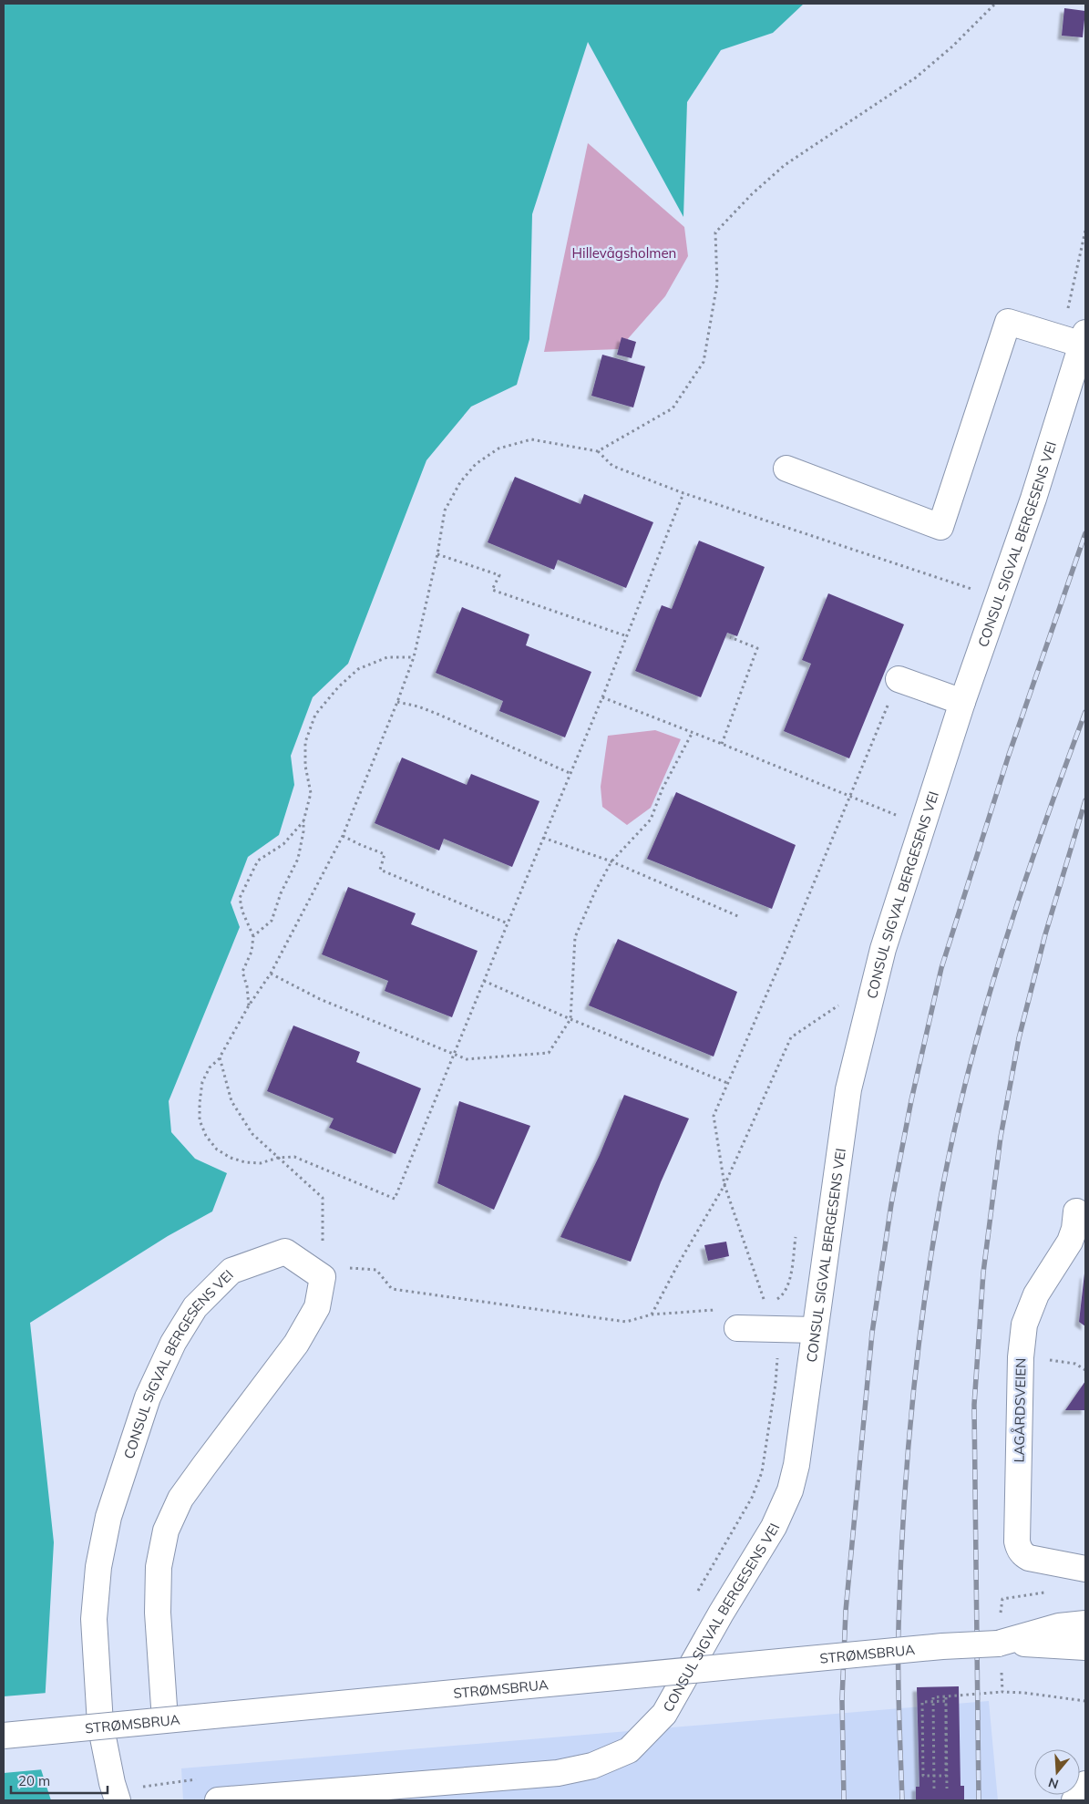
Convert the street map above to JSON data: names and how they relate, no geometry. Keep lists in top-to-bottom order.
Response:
{
  "streets": {
    "street": ["CONSUL SIGVAL BERGESENS VEI", "LAGÅRDSVEIEN", "STRØMSBRUA"]
  },
  "parks": ["Hillevågsholmen"],
  "scale_bar": "20 m",
  "north": "bottom"
}
